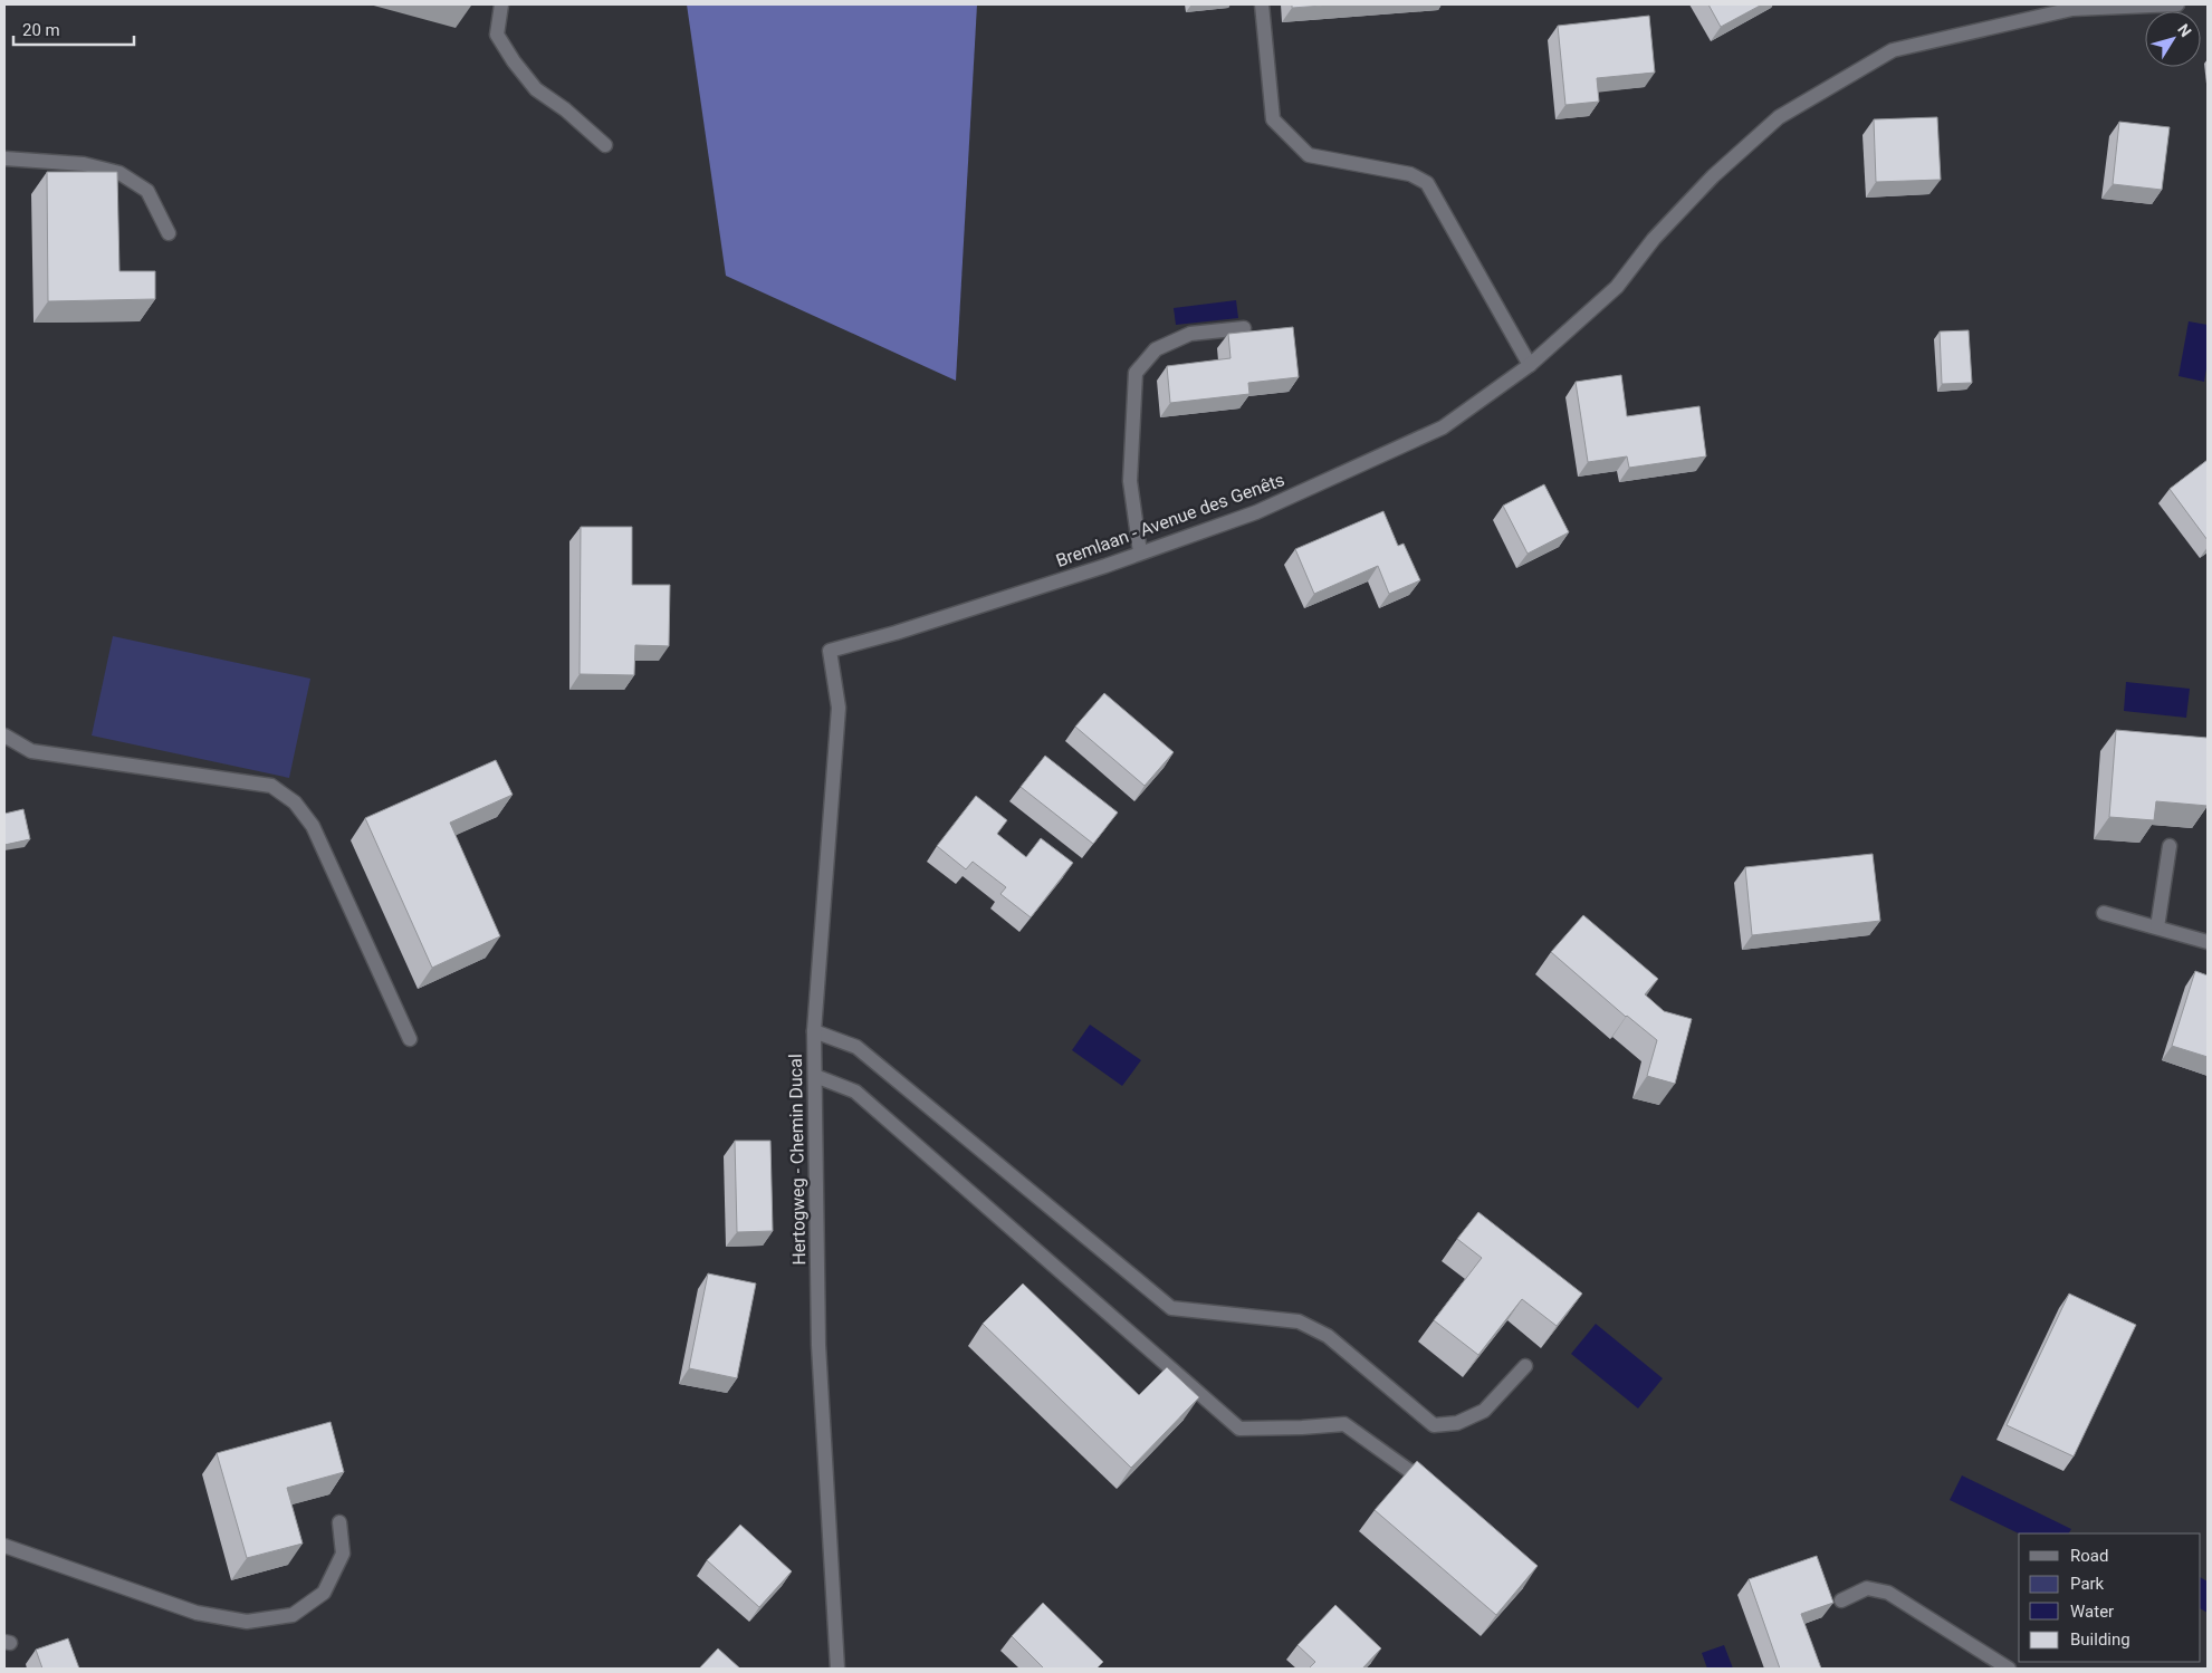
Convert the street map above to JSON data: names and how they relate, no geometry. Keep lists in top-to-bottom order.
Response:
{
  "streets": {
    "street": ["Bremlaan - Avenue des Genêts", "Hertogweg - Chemin Ducal"]
  },
  "crossings": [
    ["Bremlaan - Avenue des Genêts", "Hertogweg - Chemin Ducal"]
  ],
  "legend": [
    "Road",
    "Park",
    "Water",
    "Building"
  ],
  "scale_bar": "20 m",
  "north": "top right"
}
